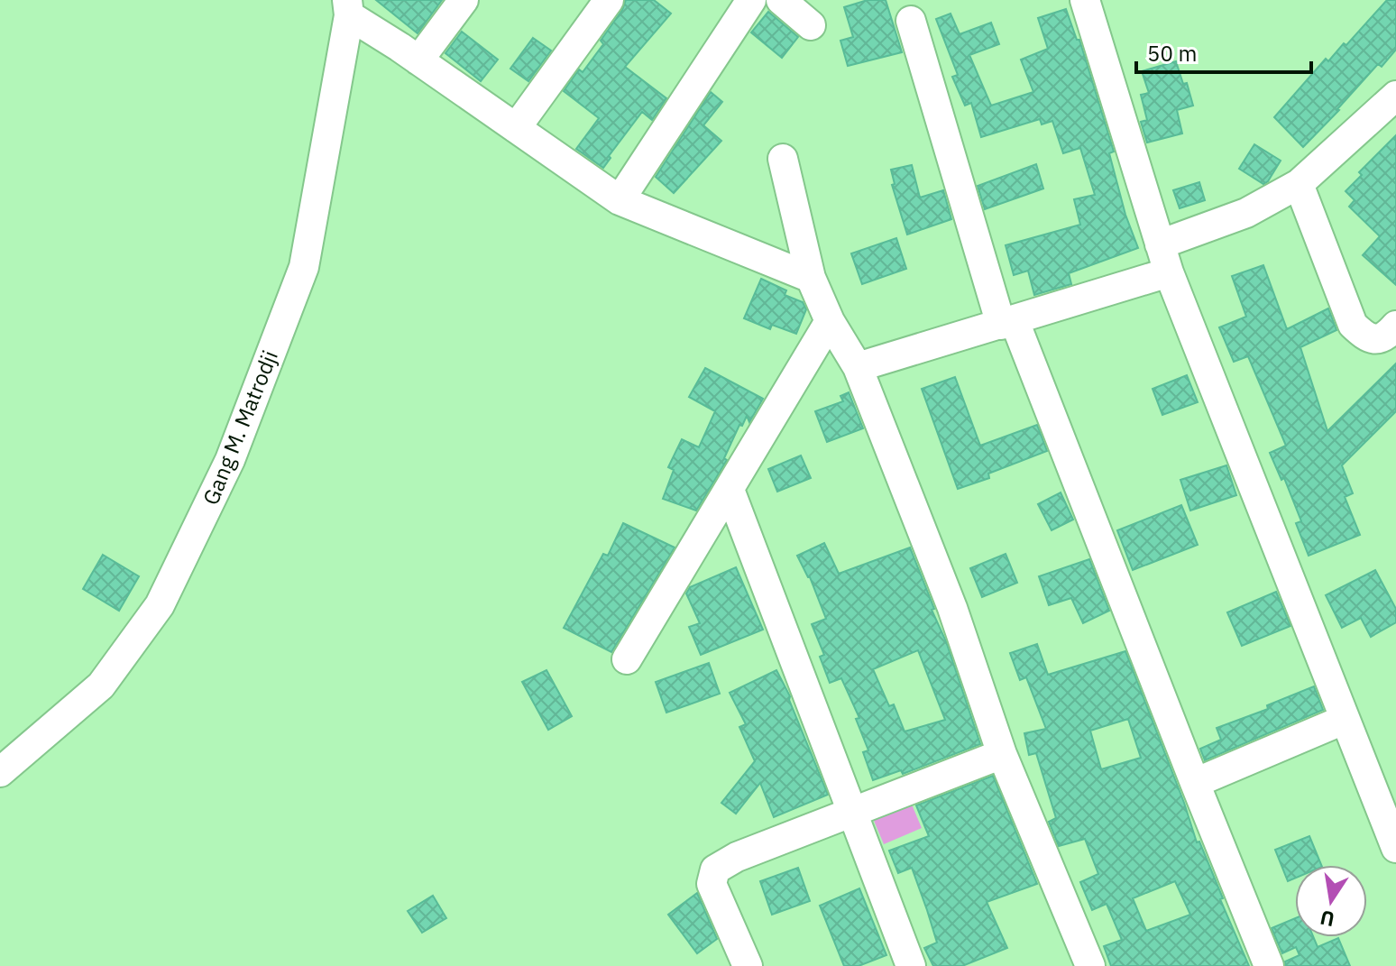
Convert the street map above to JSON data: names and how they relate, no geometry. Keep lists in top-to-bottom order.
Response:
{
  "streets": {
    "street": ["Gang M. Matrodji"]
  },
  "scale_bar": "50 m",
  "north": "bottom"
}
